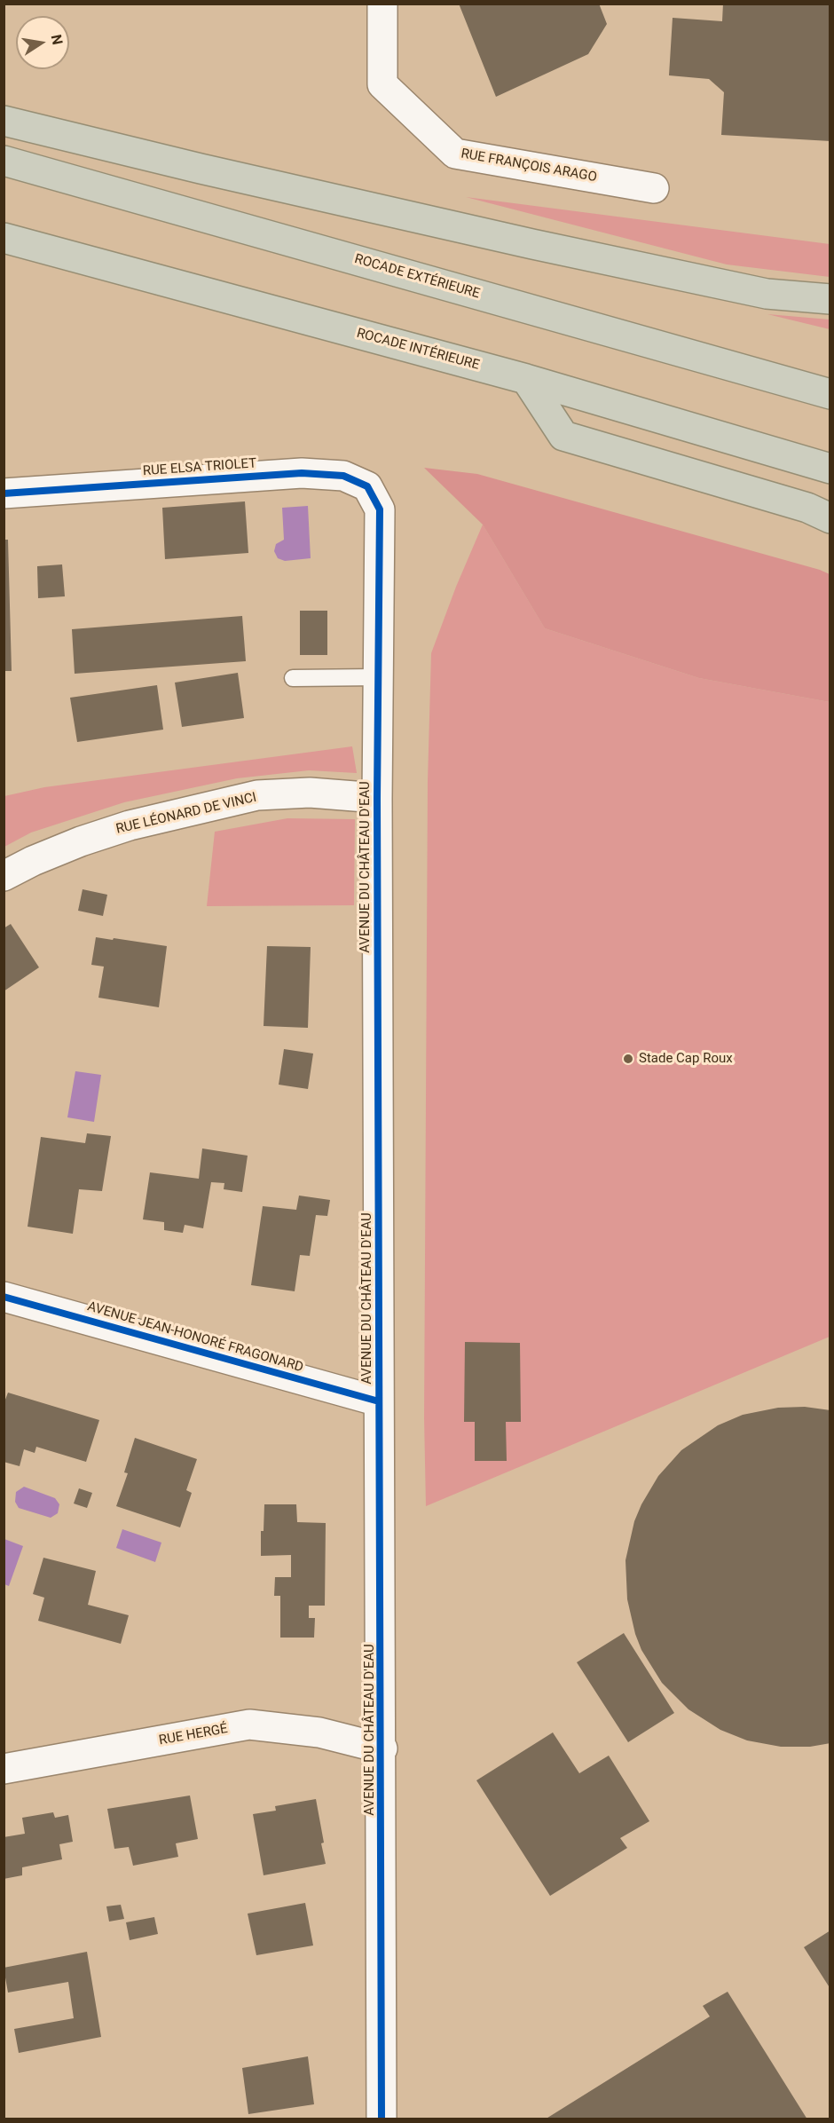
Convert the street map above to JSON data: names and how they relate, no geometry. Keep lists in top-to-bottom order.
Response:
{
  "streets": {
    "highway": ["ROCADE EXTÉRIEURE", "ROCADE INTÉRIEURE"],
    "street": [
      "RUE FRANÇOIS ARAGO",
      "RUE ELSA TRIOLET",
      "RUE LÉONARD DE VINCI",
      "AVENUE DU CHÂTEAU D'EAU",
      "AVENUE JEAN-HONORÉ FRAGONARD",
      "RUE HERGÉ"
    ]
  },
  "crossings": [
    ["RUE ELSA TRIOLET", "AVENUE DU CHÂTEAU D'EAU"],
    ["RUE LÉONARD DE VINCI", "AVENUE DU CHÂTEAU D'EAU"],
    ["AVENUE DU CHÂTEAU D'EAU", "AVENUE JEAN-HONORÉ FRAGONARD"],
    ["AVENUE DU CHÂTEAU D'EAU", "RUE HERGÉ"]
  ],
  "places": ["Stade Cap Roux"],
  "north": "right"
}
